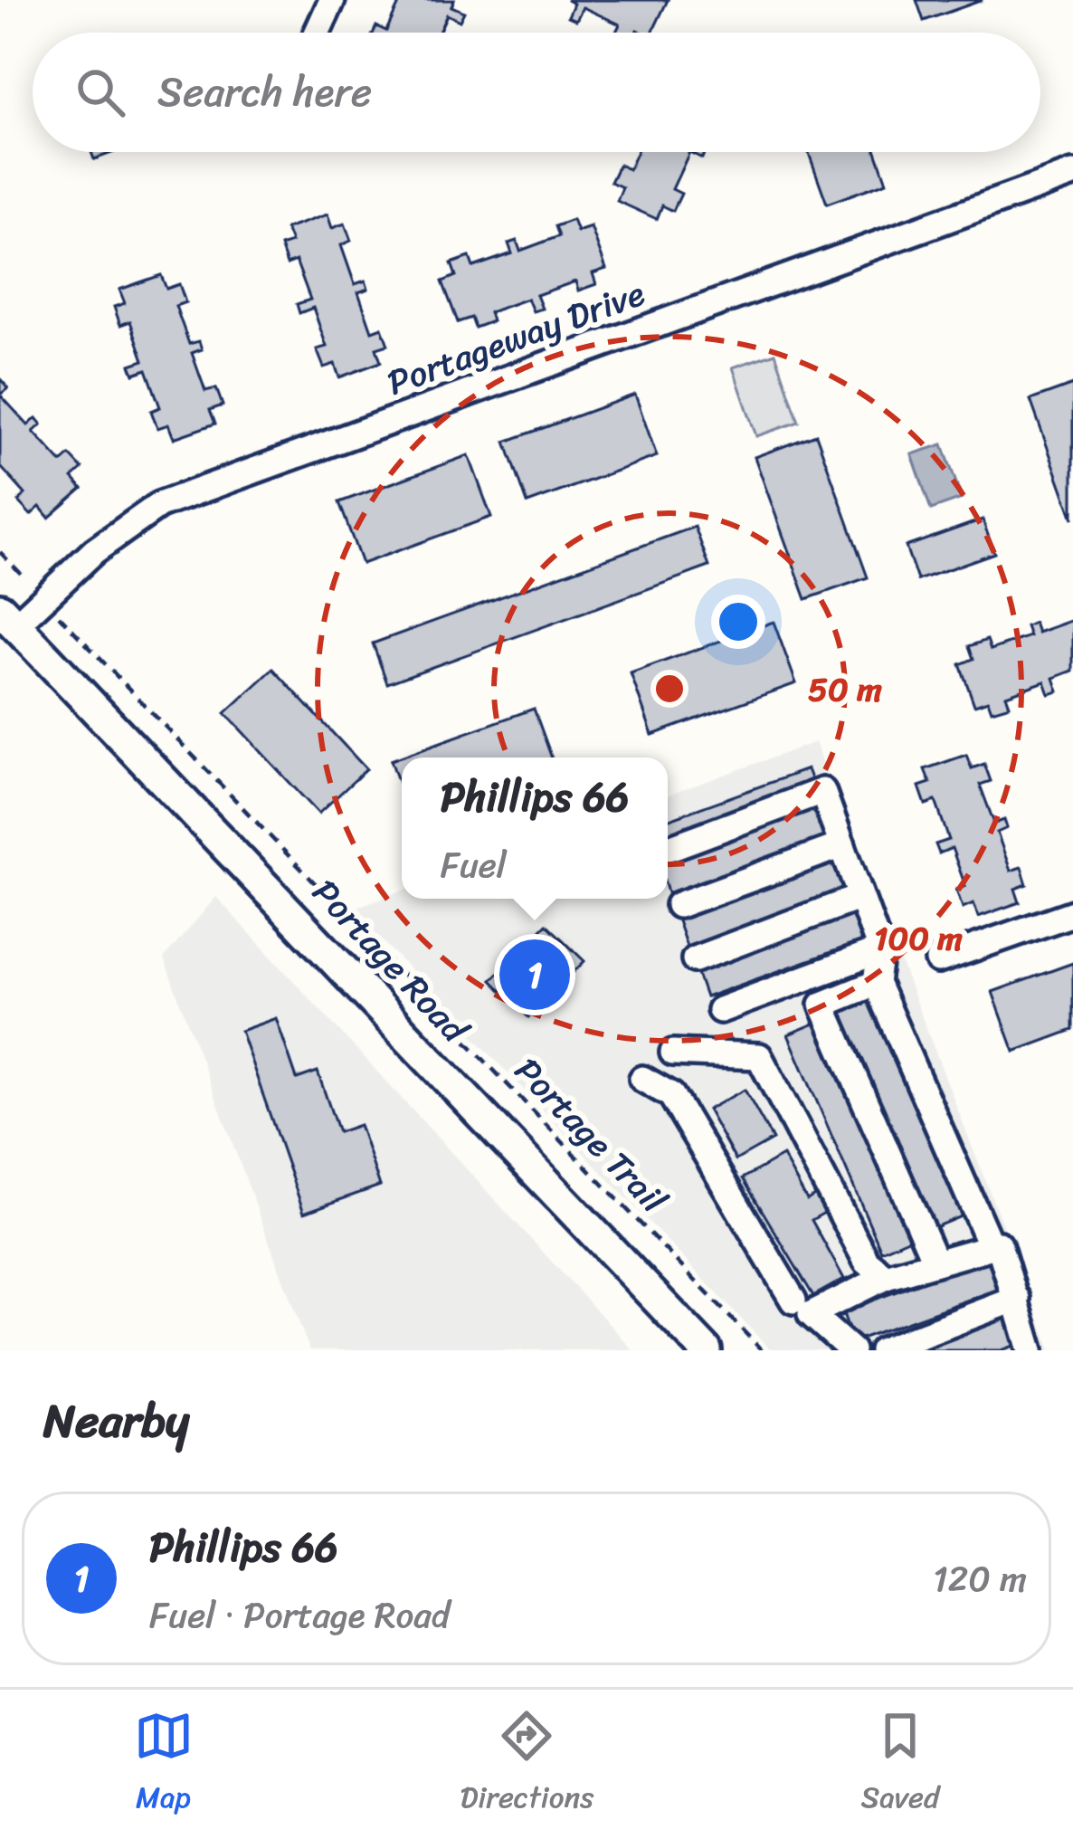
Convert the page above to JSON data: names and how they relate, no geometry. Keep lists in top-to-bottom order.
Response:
{
  "streets": {
    "main road": ["Portage Road"],
    "street": ["Portageway Drive"],
    "path": ["Portage Trail"]
  },
  "crossings": [
    ["Portageway Drive", "Portage Road"]
  ],
  "page": {
    "search": "Search here",
    "popup": ["Phillips 66", "Fuel"],
    "pins": "1",
    "heading": "Nearby",
    "list": [
      {
        "mark": "1",
        "name": "Phillips 66",
        "note": "Fuel · Portage Road",
        "value": "120 m"
      }
    ],
    "nav": ["Map", "Directions", "Saved"]
  },
  "rings": ["50 m", "100 m"]
}
